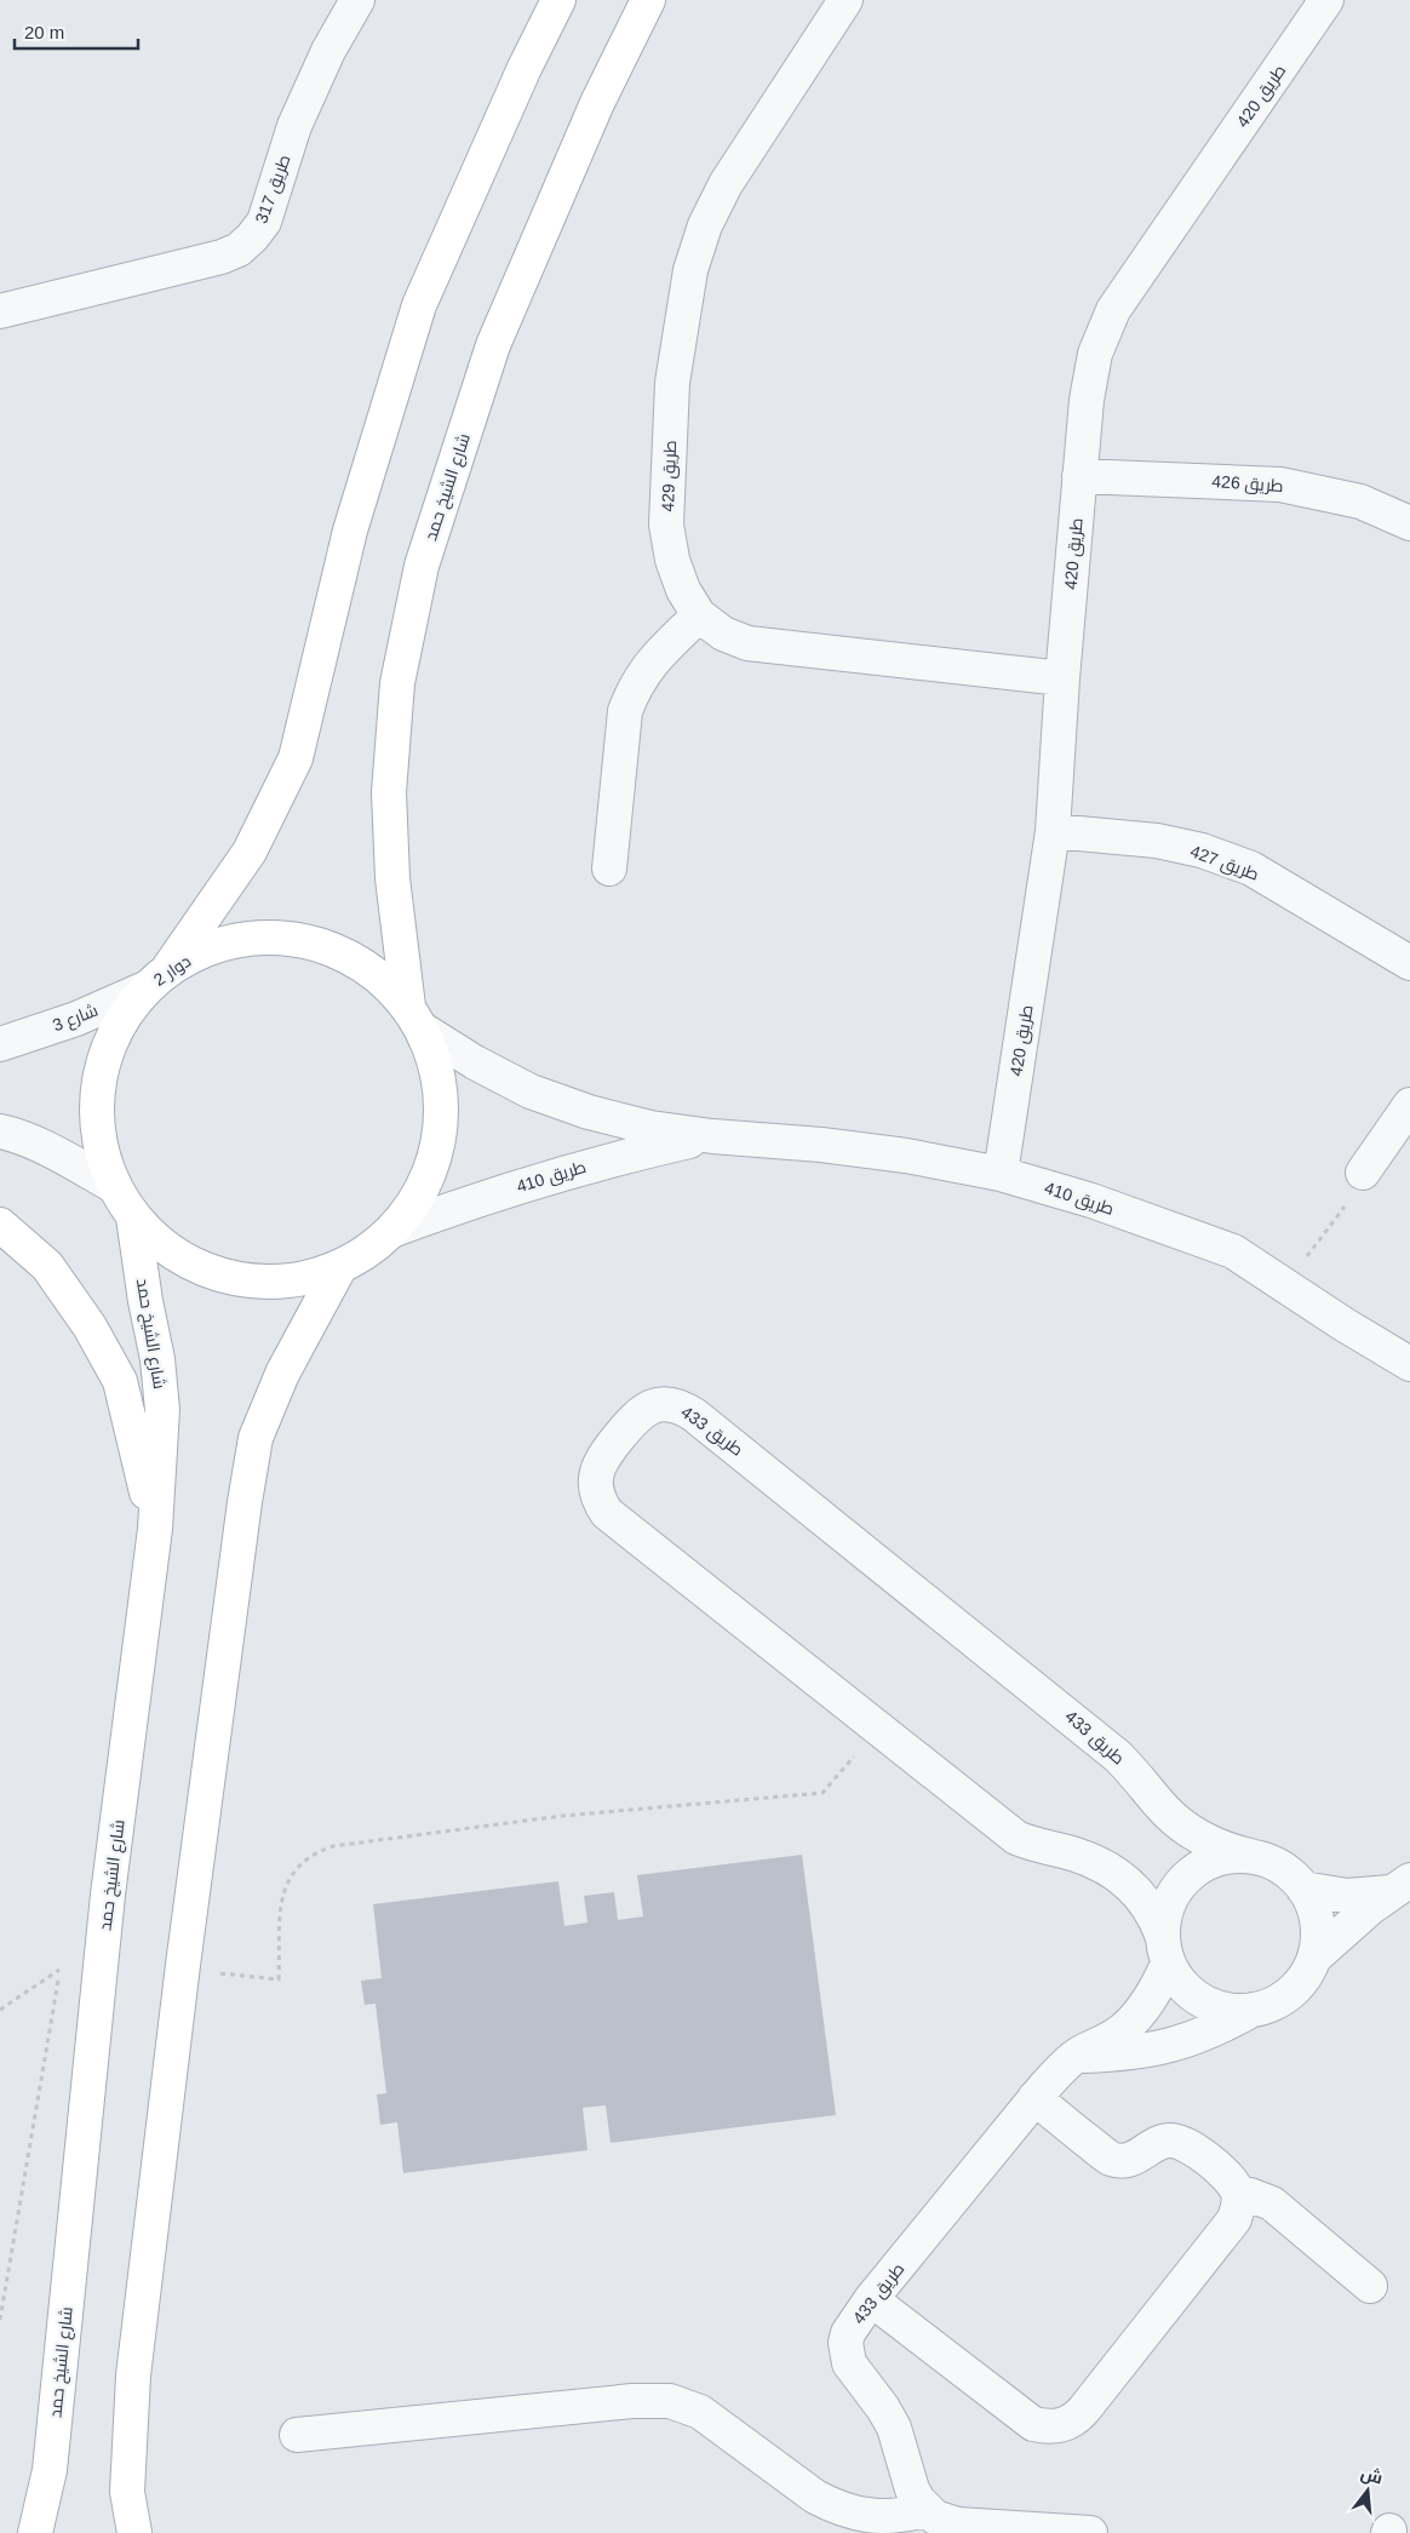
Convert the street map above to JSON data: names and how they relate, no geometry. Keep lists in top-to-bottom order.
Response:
{
  "streets": {
    "main road": ["شارع الشيخ حمد", "دوار 2"],
    "street": [
      "طريق 420",
      "طريق 317",
      "طريق 429",
      "طريق 426",
      "طريق 427",
      "شارع 3",
      "طريق 410",
      "طريق 433"
    ]
  },
  "crossings": [
    ["طريق 420", "طريق 429"],
    ["طريق 420", "طريق 426"],
    ["طريق 420", "طريق 427"],
    ["طريق 420", "طريق 410"],
    ["شارع الشيخ حمد", "دوار 2"],
    ["شارع الشيخ حمد", "طريق 410"],
    ["دوار 2", "شارع 3"],
    ["دوار 2", "طريق 410"]
  ],
  "scale_bar": "20 m",
  "north": "top"
}
